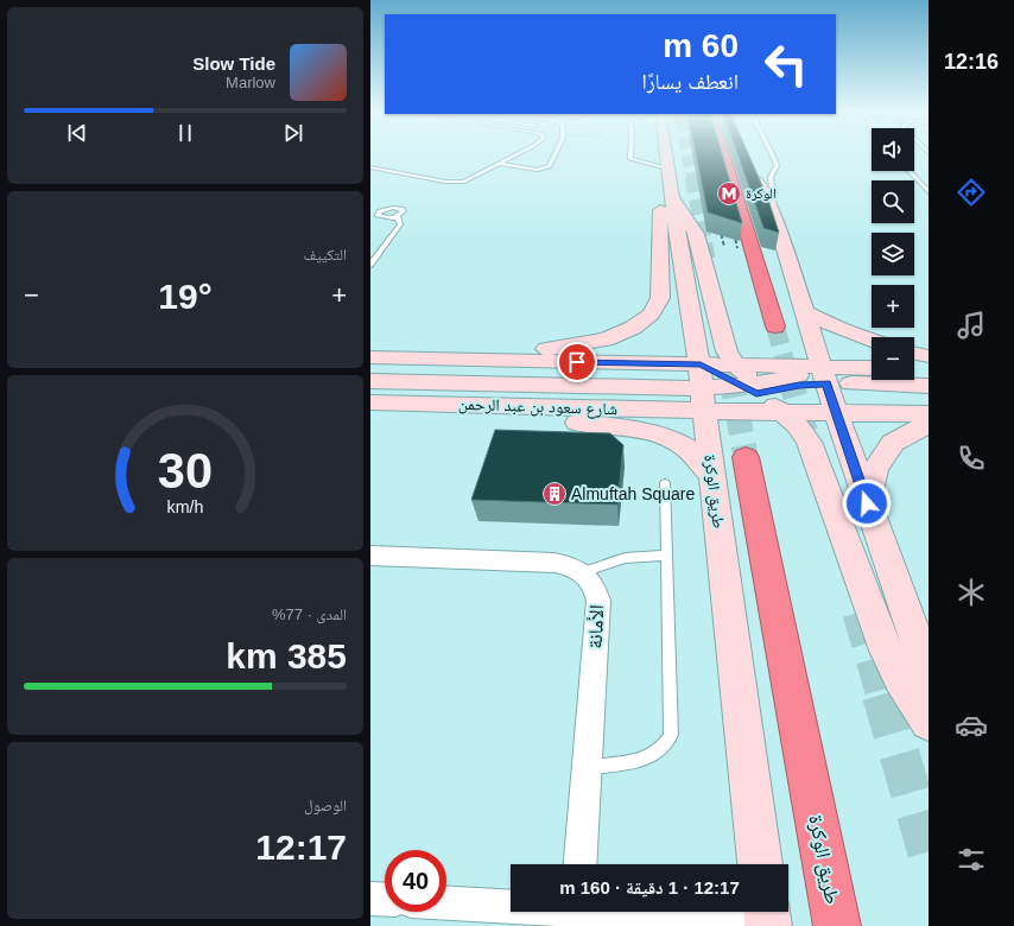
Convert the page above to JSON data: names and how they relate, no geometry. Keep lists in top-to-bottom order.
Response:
{
  "streets": {
    "highway": ["طريق الوكرة"],
    "main road": ["شارع سعود بن عبد الرحمن"],
    "street": ["الأمانة"]
  },
  "crossings": [
    ["شارع سعود بن عبد الرحمن", "طريق الوكرة"]
  ],
  "places": {
    "metro station": ["الوكرة"],
    "building": ["Almuftah Square"]
  },
  "page": {
    "tabs": "12:16",
    "turn": ["60 m", "انعطف يسارًا"],
    "song": ["Slow Tide", "Marlow"],
    "map_buttons": ["+", "−"],
    "tile": [
      "التكييف",
      ["المدى · 77%", "385 km"],
      ["الوصول", "12:17"]
    ],
    "heat": ["−", "19°", "+"],
    "limit": "40",
    "trip": "12:17 · 1 دقيقة · 160 m",
    "gauge": ["30", "km/h"]
  }
}
